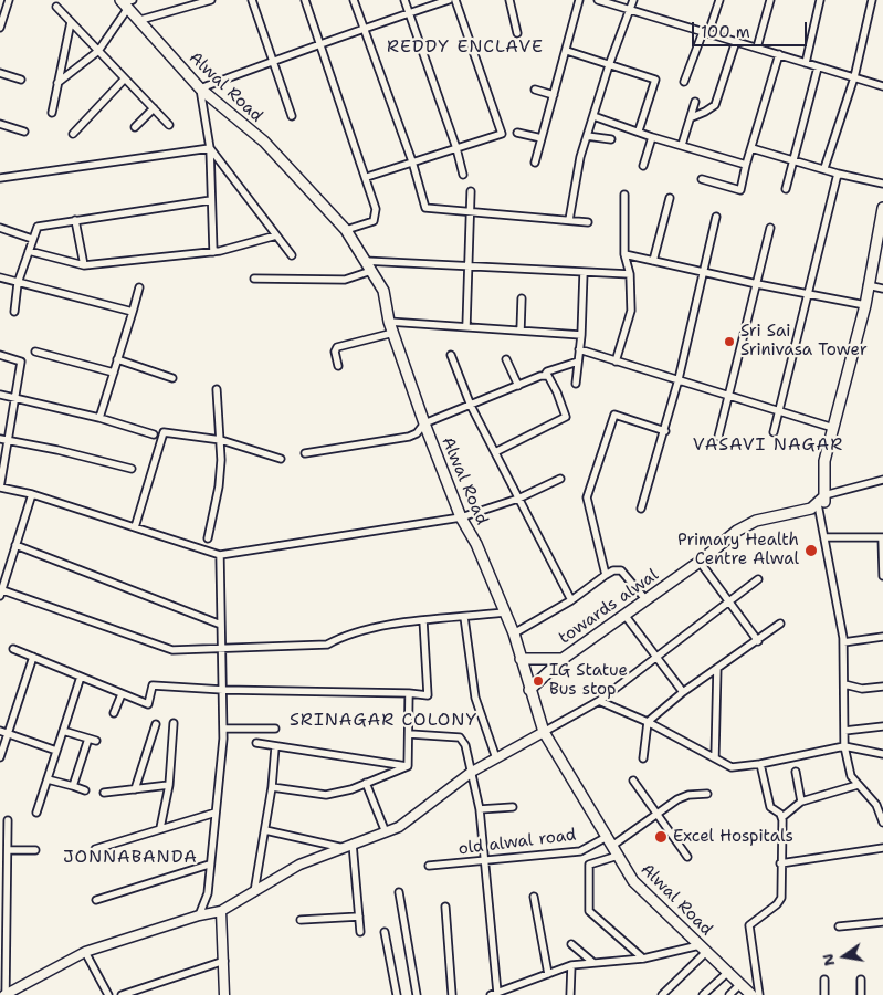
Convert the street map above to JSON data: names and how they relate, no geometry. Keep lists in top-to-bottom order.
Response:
{
  "streets": {
    "main road": ["Alwal Road", "towards alwal"],
    "street": ["old alwal road"]
  },
  "crossings": [
    ["Alwal Road", "towards alwal"],
    ["Alwal Road", "old alwal road"]
  ],
  "districts": [
    "REDDY ENCLAVE",
    "VASAVI NAGAR",
    "SRINAGAR COLONY",
    "JONNABANDA"
  ],
  "places": [
    "Sri Sai Srinivasa Tower",
    "Primary Health Centre Alwal",
    "IG Statue Bus stop",
    "Excel Hospitals"
  ],
  "scale_bar": "100 m",
  "north": "left"
}
